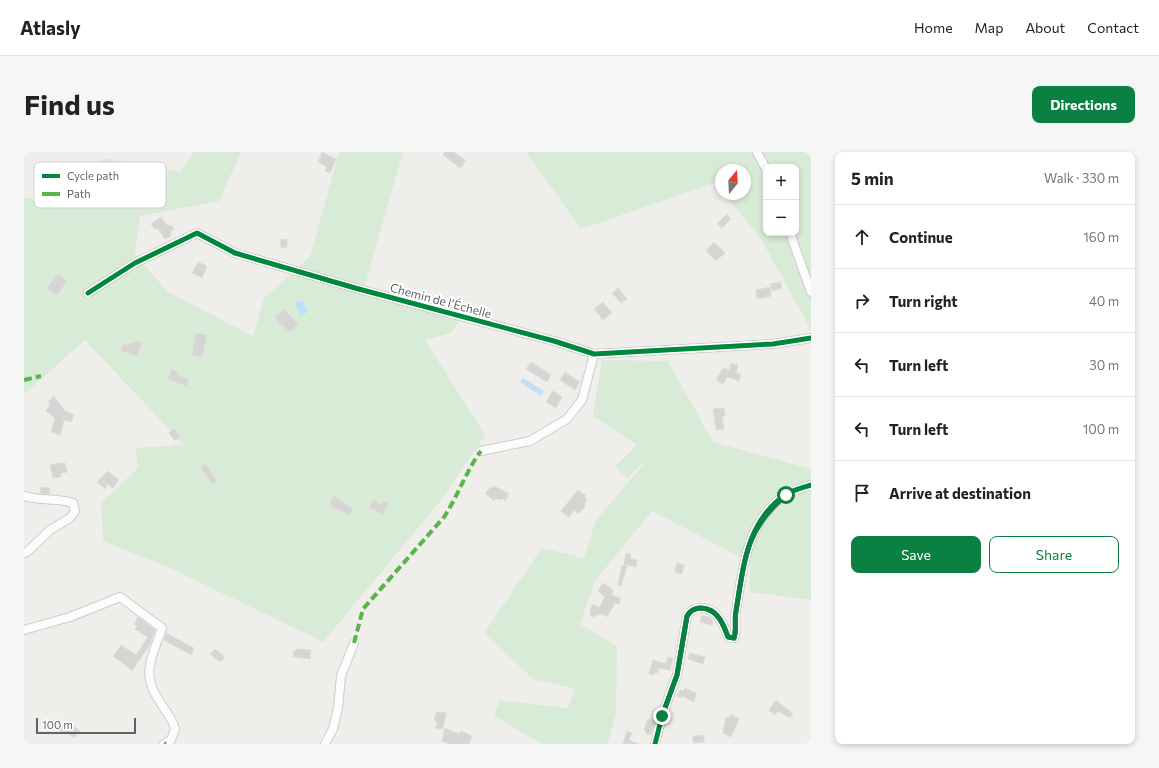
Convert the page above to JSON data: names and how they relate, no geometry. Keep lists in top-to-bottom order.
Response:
{
  "streets": {
    "street": ["Chemin de l’Échelle"]
  },
  "legend": ["Cycle path", "Path"],
  "scale_bar": "100 m",
  "north": "top",
  "page": {
    "header": "Atlasly",
    "nav": [
      "Home",
      "Map",
      "About",
      "Contact"
    ],
    "buttons": [
      "Directions",
      ["Save", "Share"]
    ],
    "title": "Find us",
    "heading": ["5 min", "Walk · 330 m"],
    "map_buttons": ["+", "−"],
    "list": [
      ["Continue", "160 m"],
      ["Turn right", "40 m"],
      ["Turn left", "30 m"],
      ["Turn left", "100 m"],
      "Arrive at destination"
    ],
    "scale": "100 m"
  }
}
